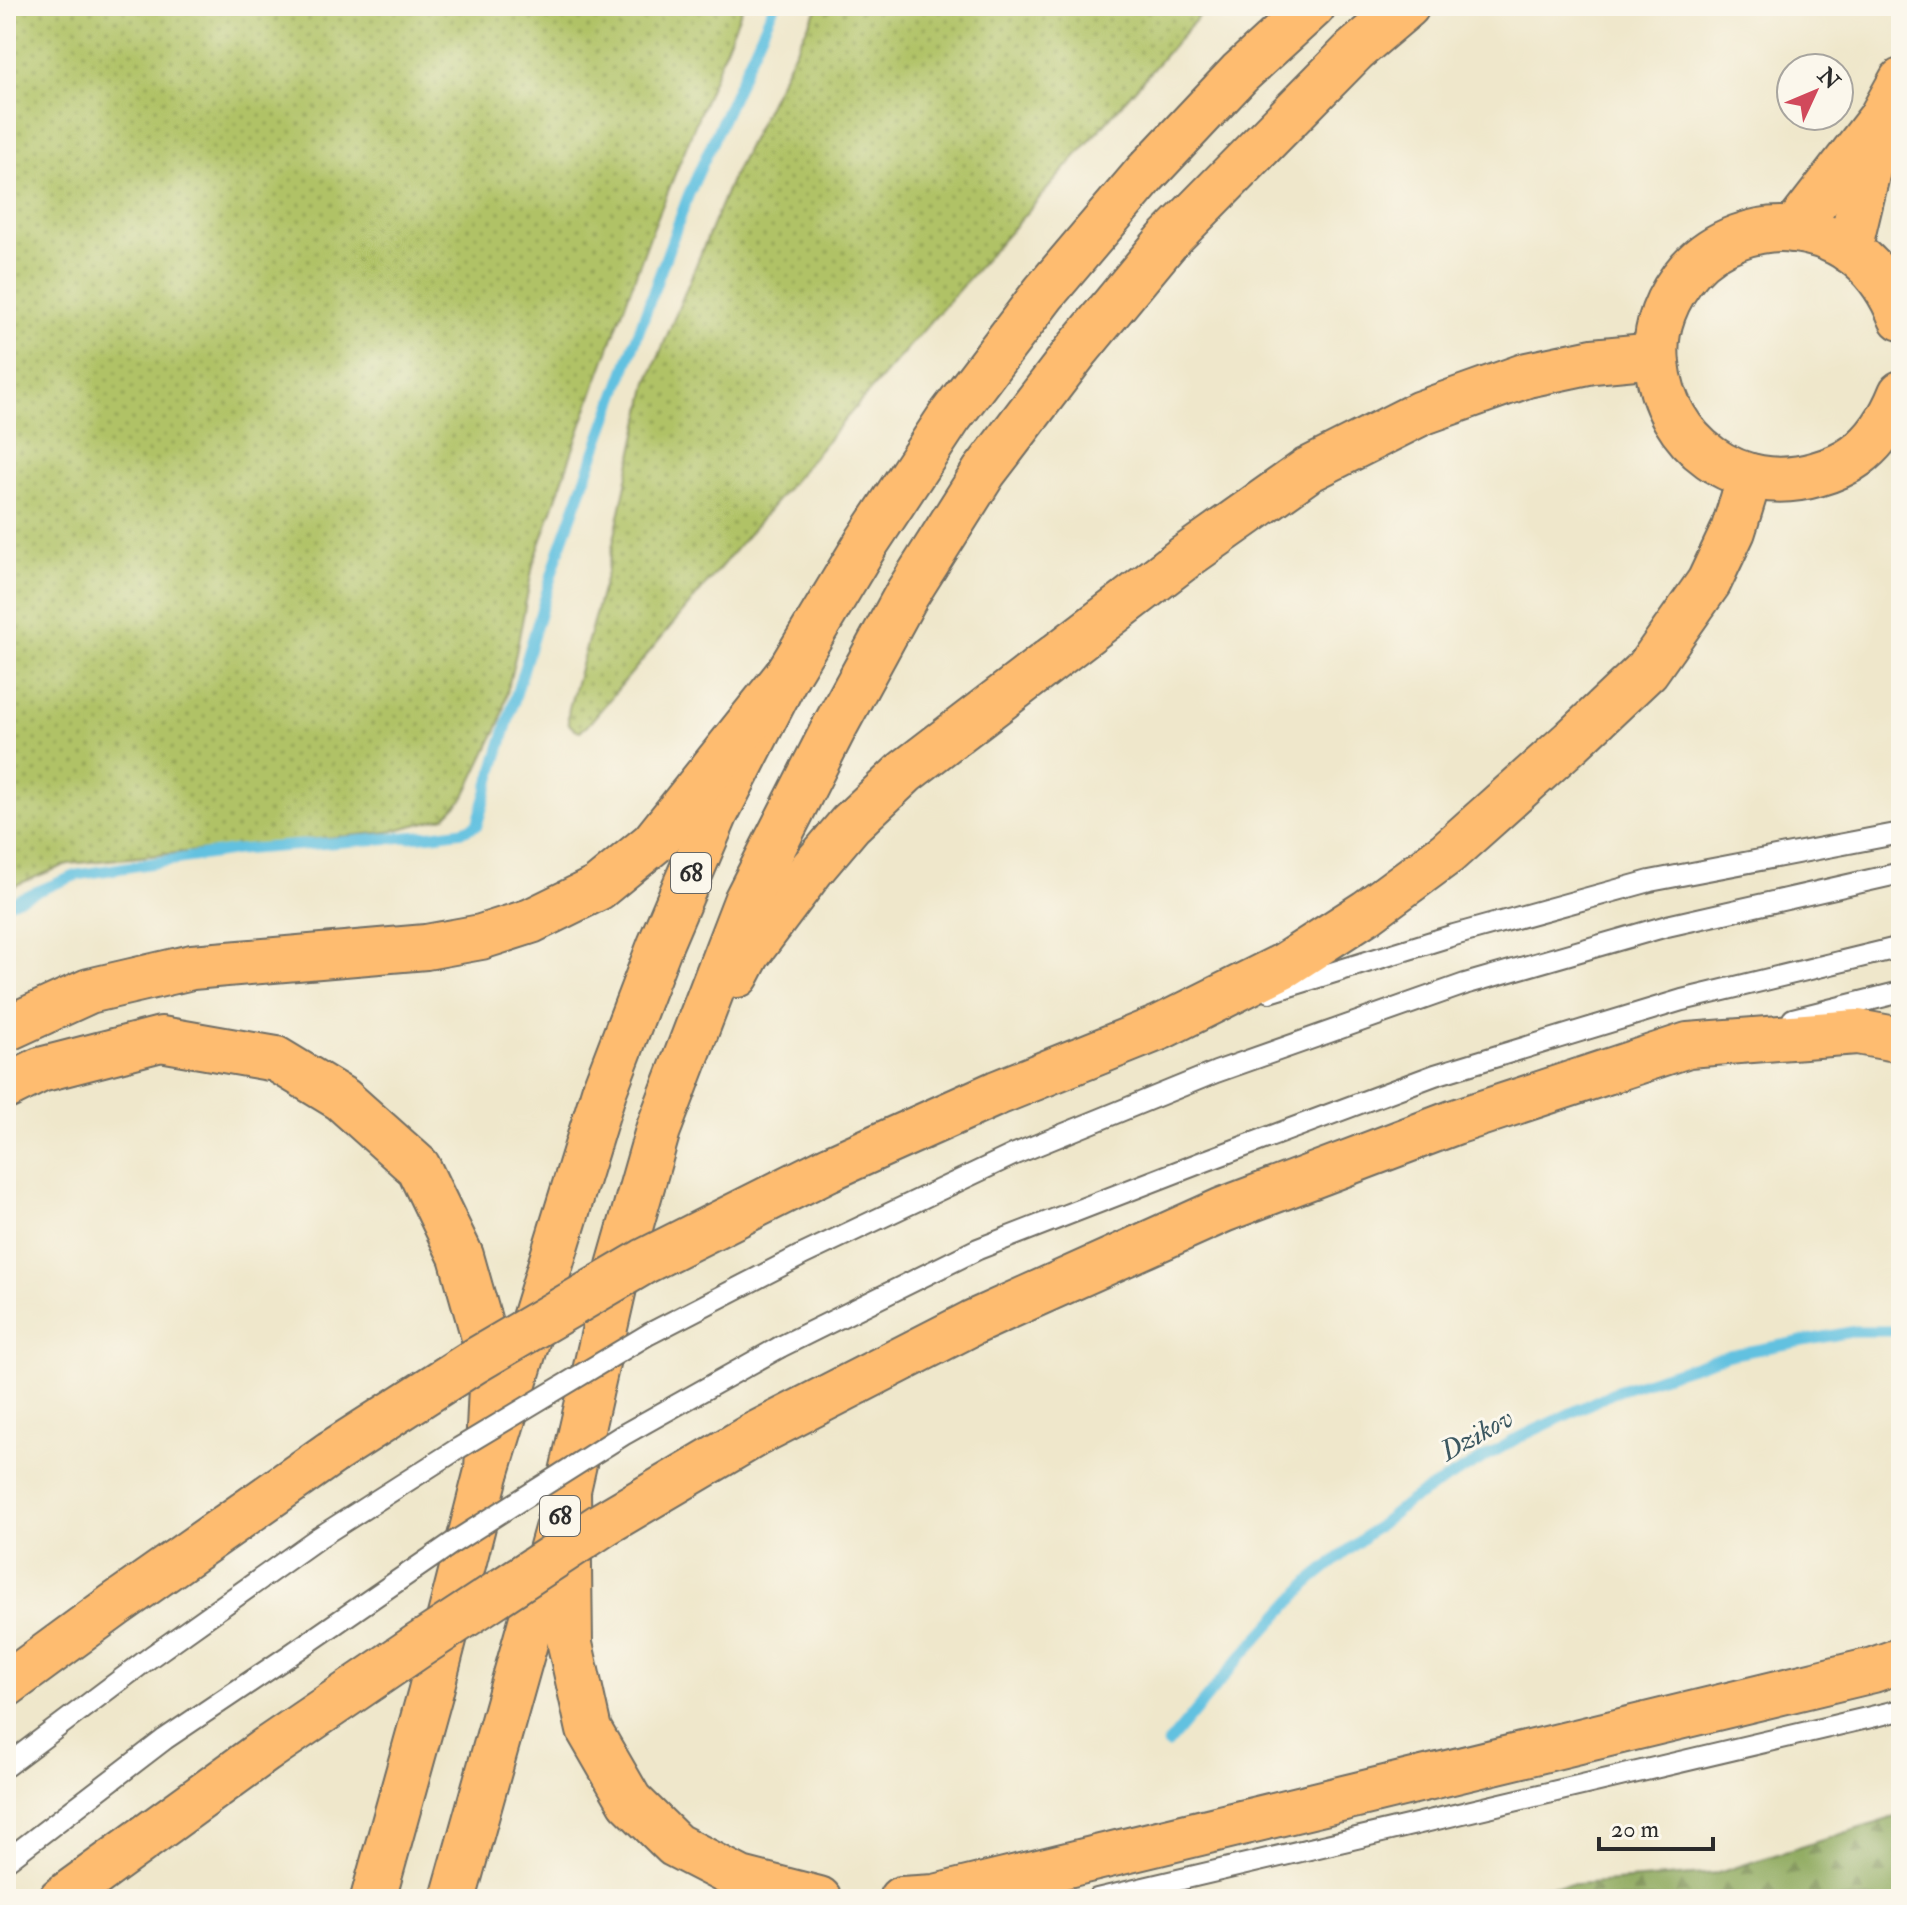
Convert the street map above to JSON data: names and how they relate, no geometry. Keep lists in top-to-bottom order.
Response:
{
  "streets": {
    "main road": ["68"]
  },
  "water": ["Dzikov"],
  "scale_bar": "20 m",
  "north": "top right"
}
